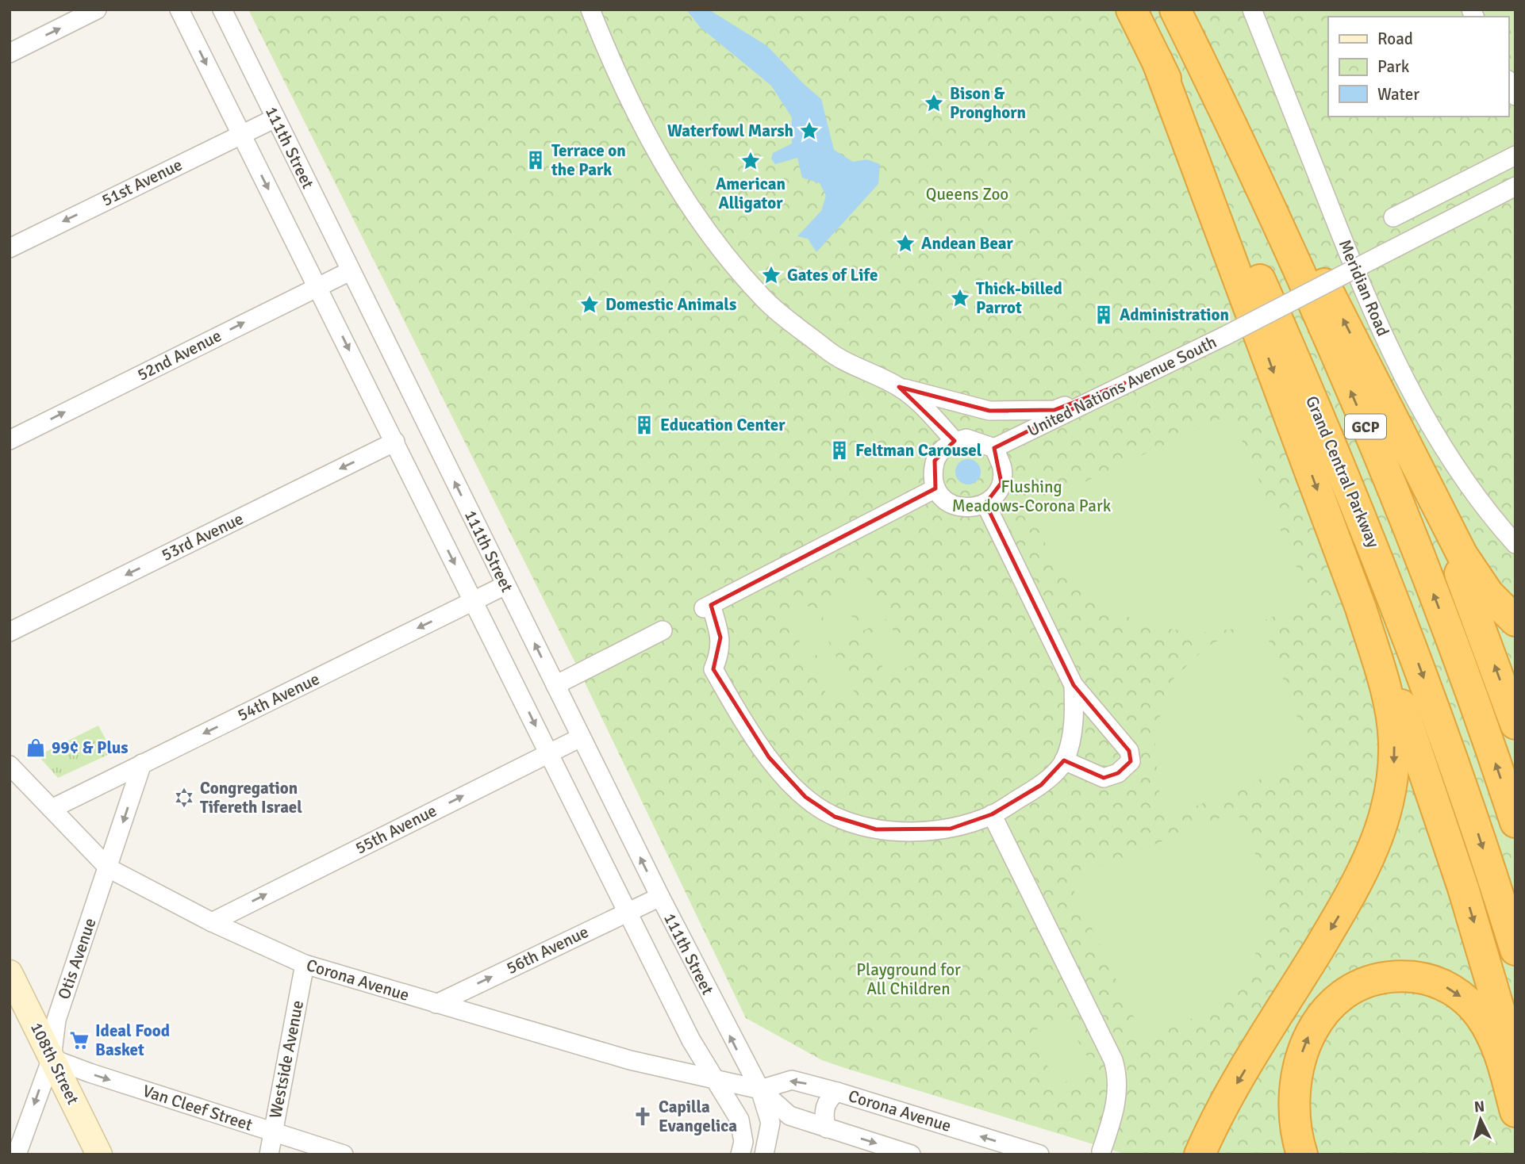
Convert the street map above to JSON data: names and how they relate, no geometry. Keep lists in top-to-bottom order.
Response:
{
  "streets": {
    "highway": ["GCP", "Grand Central Parkway"],
    "main road": ["108th Street"],
    "street": [
      "111th Street",
      "51st Avenue",
      "Meridian Road",
      "52nd Avenue",
      "United Nations Avenue South",
      "53rd Avenue",
      "54th Avenue",
      "55th Avenue",
      "56th Avenue",
      "Otis Avenue",
      "Corona Avenue",
      "Westside Avenue",
      "Van Cleef Street"
    ]
  },
  "crossings": [
    ["111th Street", "51st Avenue"],
    ["111th Street", "52nd Avenue"],
    ["111th Street", "54th Avenue"],
    ["111th Street", "55th Avenue"],
    ["111th Street", "56th Avenue"],
    ["111th Street", "Corona Avenue"],
    ["54th Avenue", "Otis Avenue"],
    ["54th Avenue", "Corona Avenue"],
    ["55th Avenue", "Corona Avenue"],
    ["56th Avenue", "Corona Avenue"],
    ["Otis Avenue", "Corona Avenue"],
    ["Otis Avenue", "108th Street"],
    ["Otis Avenue", "Van Cleef Street"],
    ["Corona Avenue", "Westside Avenue"],
    ["Westside Avenue", "Van Cleef Street"],
    ["108th Street", "Van Cleef Street"]
  ],
  "one_way": [
    "51st Avenue",
    "52nd Avenue",
    "53rd Avenue",
    "54th Avenue",
    "55th Avenue",
    "56th Avenue",
    "Otis Avenue",
    "Van Cleef Street"
  ],
  "parks": ["Queens Zoo", "Flushing Meadows-Corona Park", "Playground for All Children"],
  "places": {
    "place": [
      "Bison & Pronghorn",
      "Waterfowl Marsh",
      "American Alligator",
      "Andean Bear",
      "Gates of Life",
      "Thick-billed Parrot",
      "Domestic Animals"
    ],
    "building": [
      "Terrace on the Park",
      "Administration",
      "Education Center",
      "Feltman Carousel"
    ],
    "shop": ["99¢ & Plus"],
    "synagogue": ["Congregation Tifereth Israel"],
    "supermarket": ["Ideal Food Basket"],
    "church": ["Capilla Evangelica"]
  },
  "legend": ["Road", "Park", "Water"],
  "north": "top"
}
